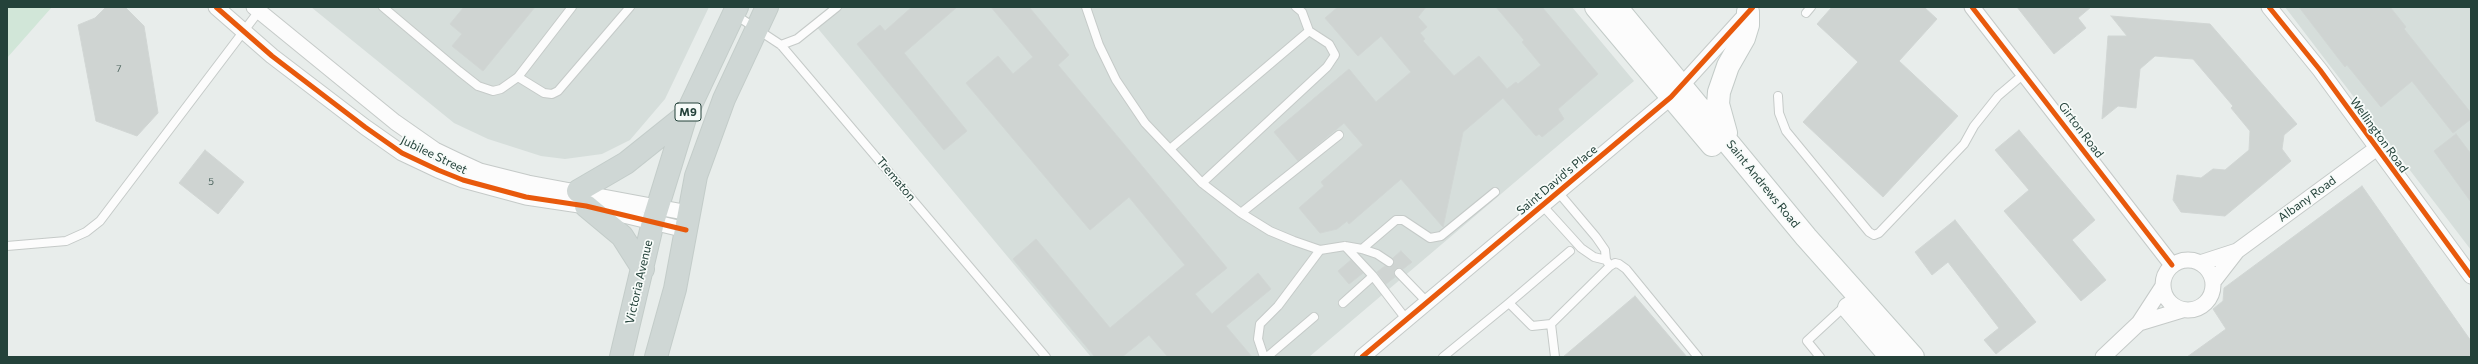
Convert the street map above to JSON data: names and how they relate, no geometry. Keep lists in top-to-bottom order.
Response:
{
  "streets": {
    "main road": ["M9", "Saint Andrews Road", "Victoria Avenue"],
    "street": [
      "Girton Road",
      "Wellington Road",
      "Jubilee Street",
      "Saint David's Place",
      "Albany Road"
    ],
    "lane": ["Trematon"]
  },
  "crossings": [
    ["M9", "Jubilee Street"],
    ["M9", "Trematon"],
    ["Girton Road", "Albany Road"],
    ["Wellington Road", "Albany Road"],
    ["Jubilee Street", "Victoria Avenue"],
    ["Trematon", "Victoria Avenue"],
    ["Saint David's Place", "Saint Andrews Road"]
  ],
  "house_numbers": ["7", "5"]
}
